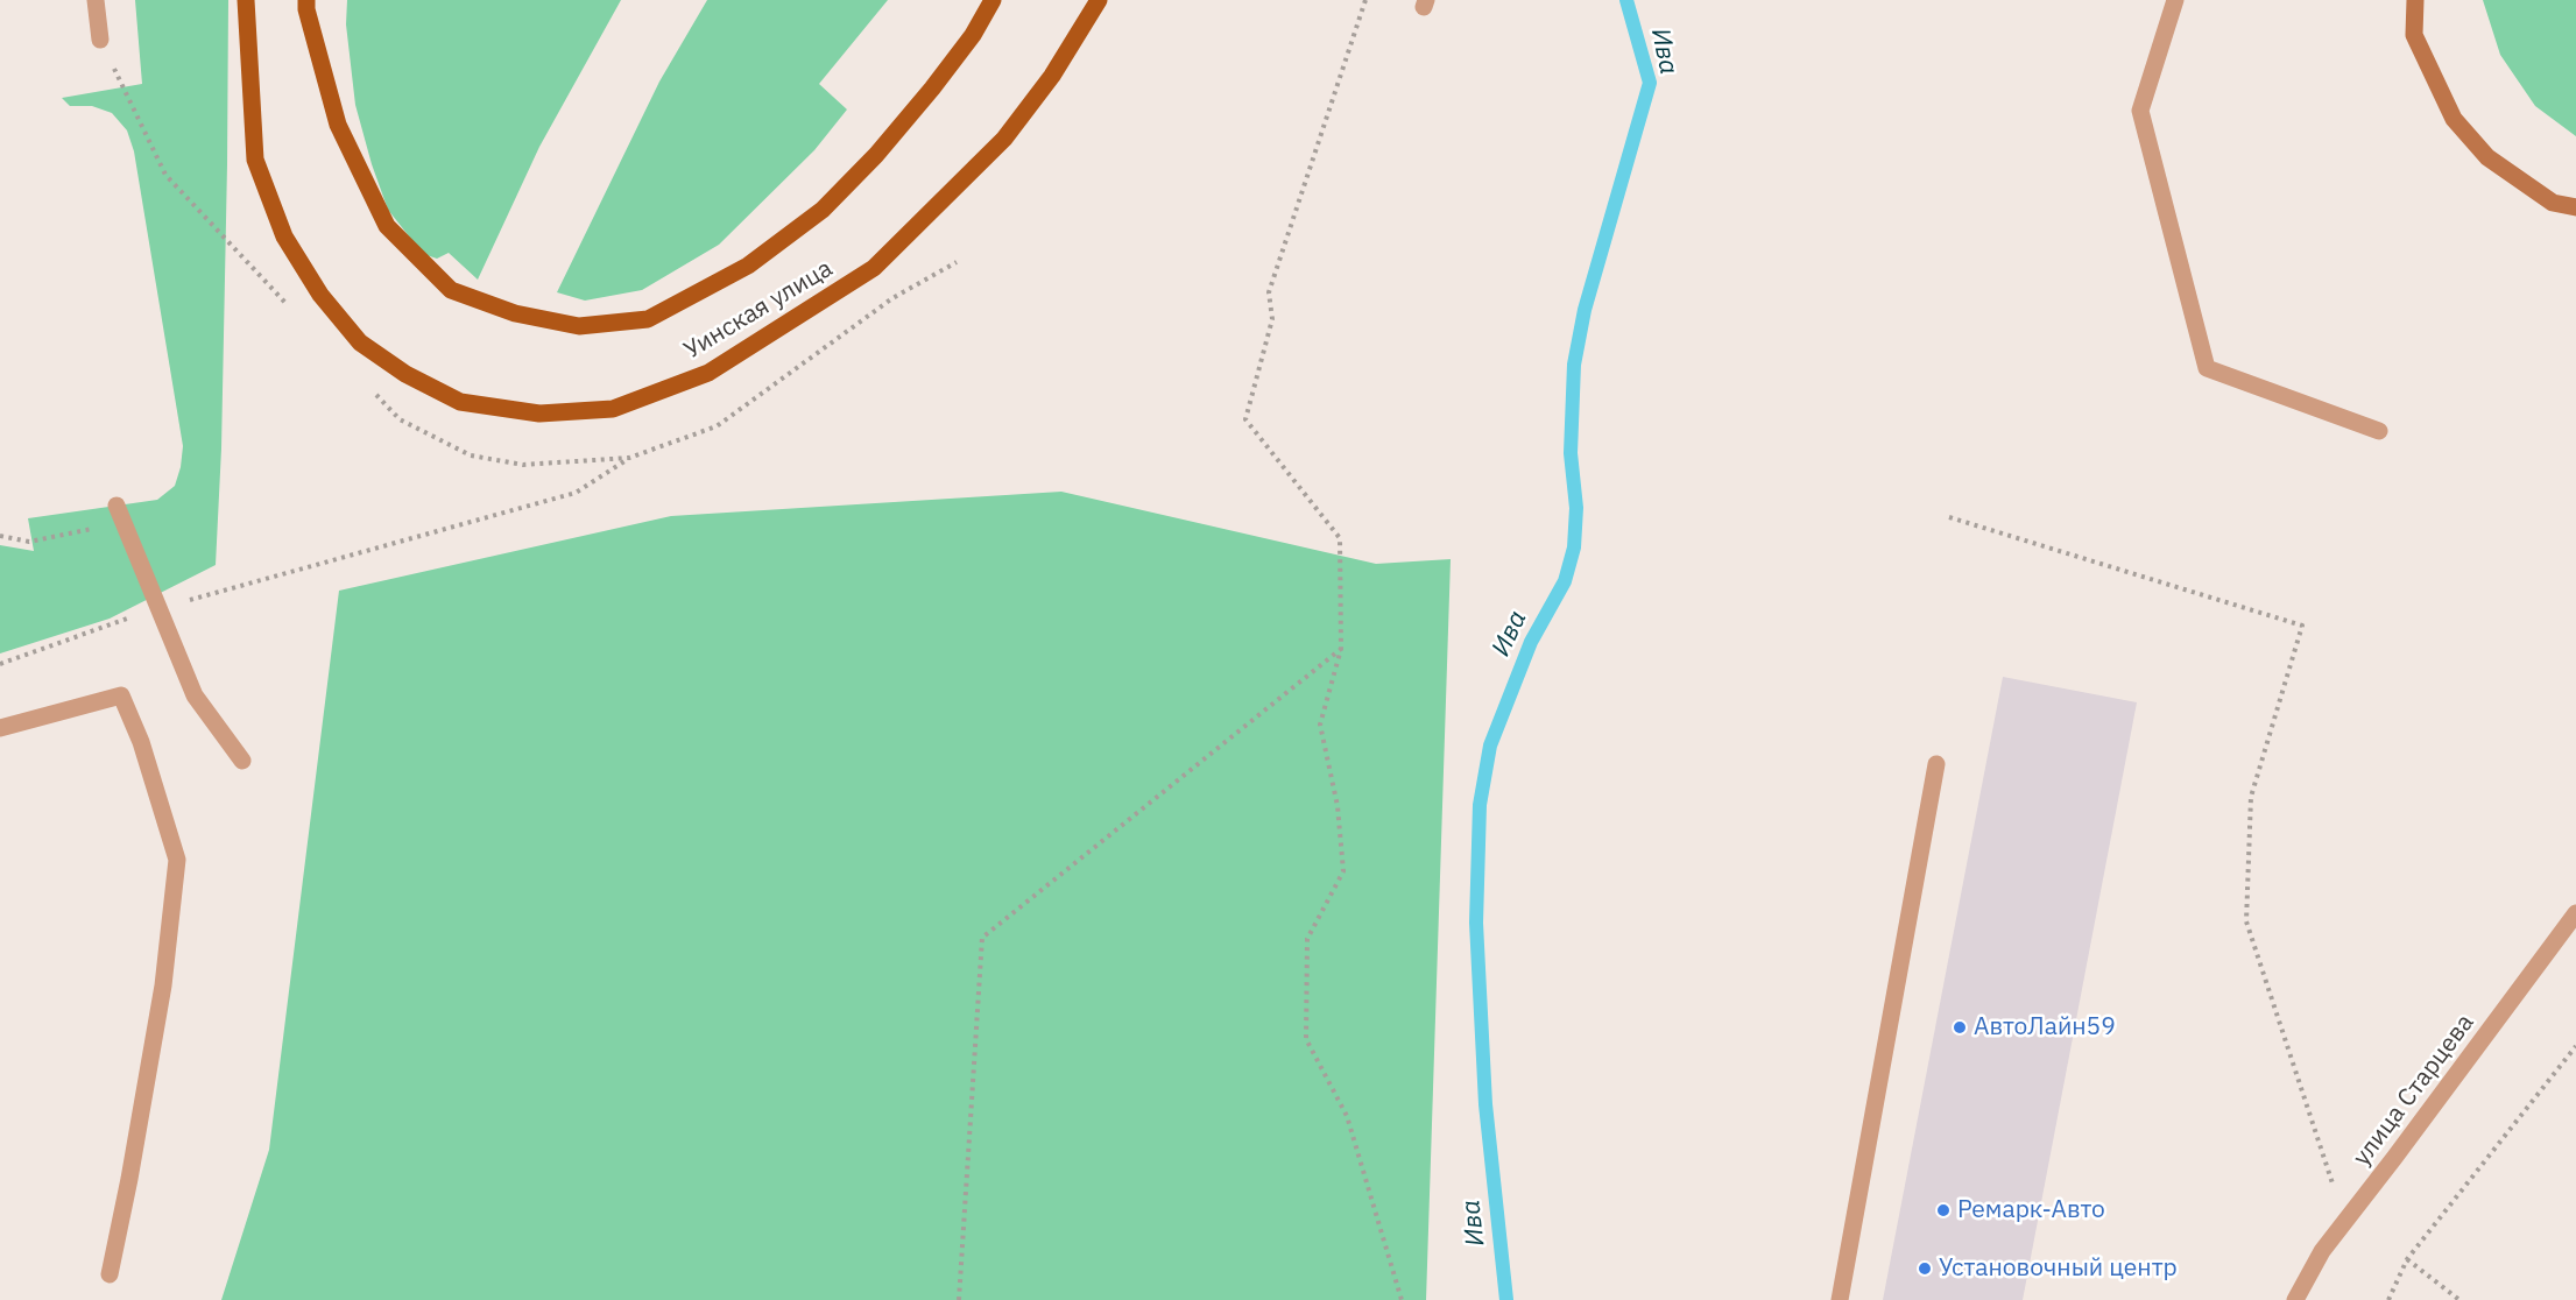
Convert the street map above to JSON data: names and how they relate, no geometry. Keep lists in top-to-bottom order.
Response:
{
  "streets": {
    "main road": ["Уинская улица"],
    "street": ["улица Старцева"]
  },
  "water": ["Ива"],
  "places": ["АвтоЛайн59", "Ремарк-Авто", "Установочный центр"]
}
